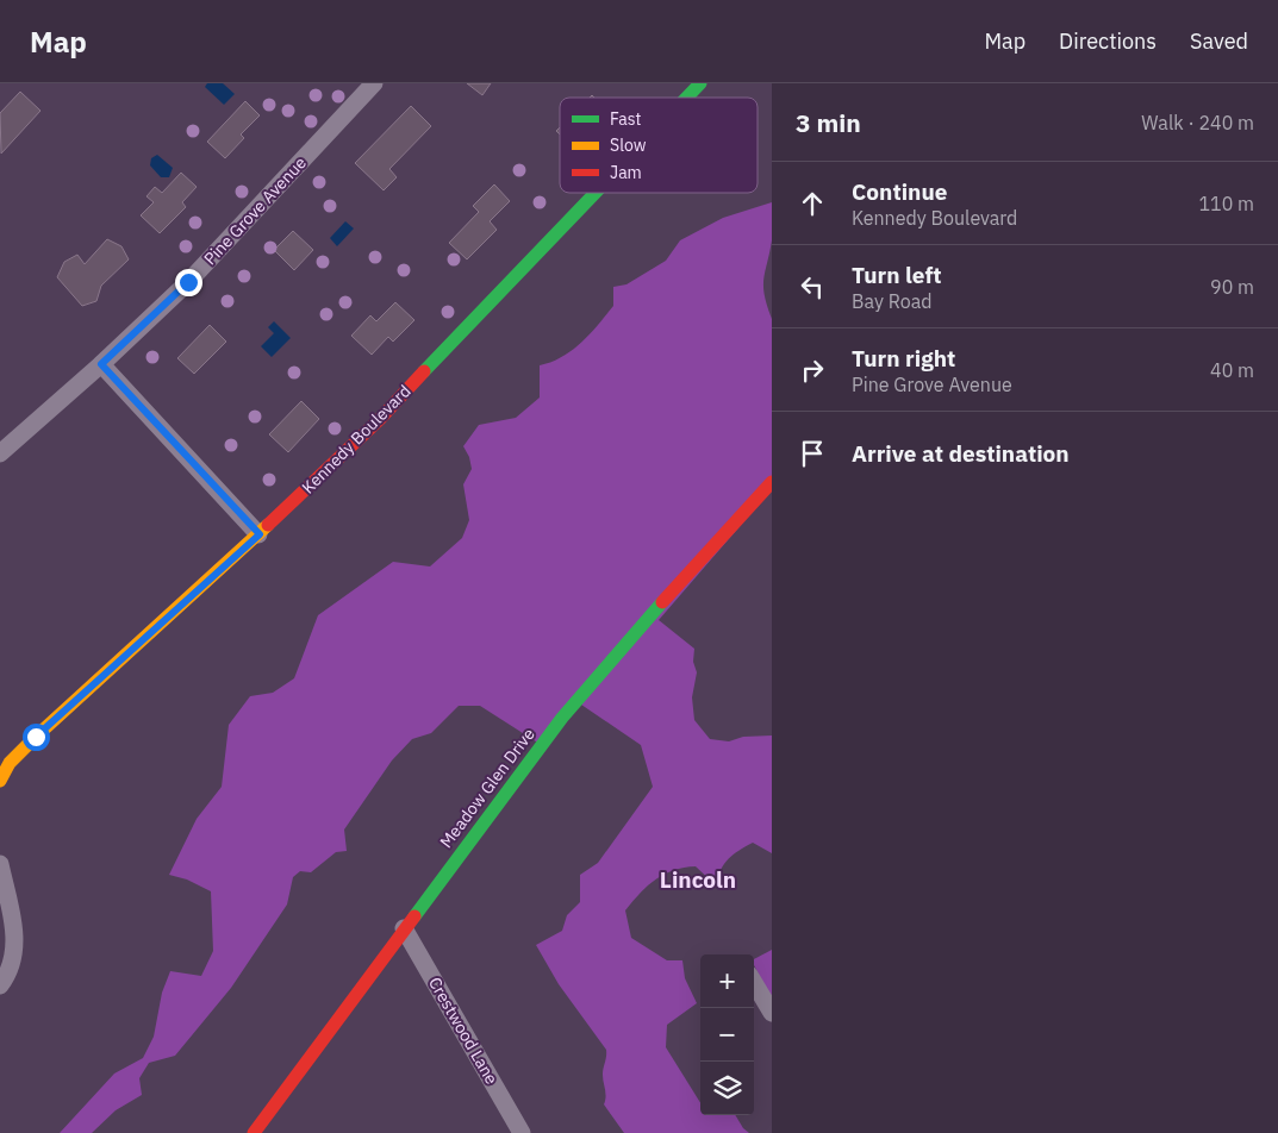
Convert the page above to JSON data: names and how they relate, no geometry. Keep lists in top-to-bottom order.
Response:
{
  "streets": {
    "street": [
      "Pine Grove Avenue",
      "Kennedy Boulevard",
      "Meadow Glen Drive",
      "Crestwood Lane"
    ]
  },
  "crossings": [
    ["Meadow Glen Drive", "Crestwood Lane"]
  ],
  "districts": ["Lincoln"],
  "legend": ["Fast", "Slow", "Jam"],
  "page": {
    "header": "Map",
    "nav": ["Map", "Directions", "Saved"],
    "heading": ["3 min", "Walk · 240 m"],
    "list": [
      ["Continue", "Kennedy Boulevard", "110 m"],
      ["Turn left", "Bay Road", "90 m"],
      ["Turn right", "Pine Grove Avenue", "40 m"],
      "Arrive at destination"
    ],
    "map_buttons": ["+", "−"]
  }
}
